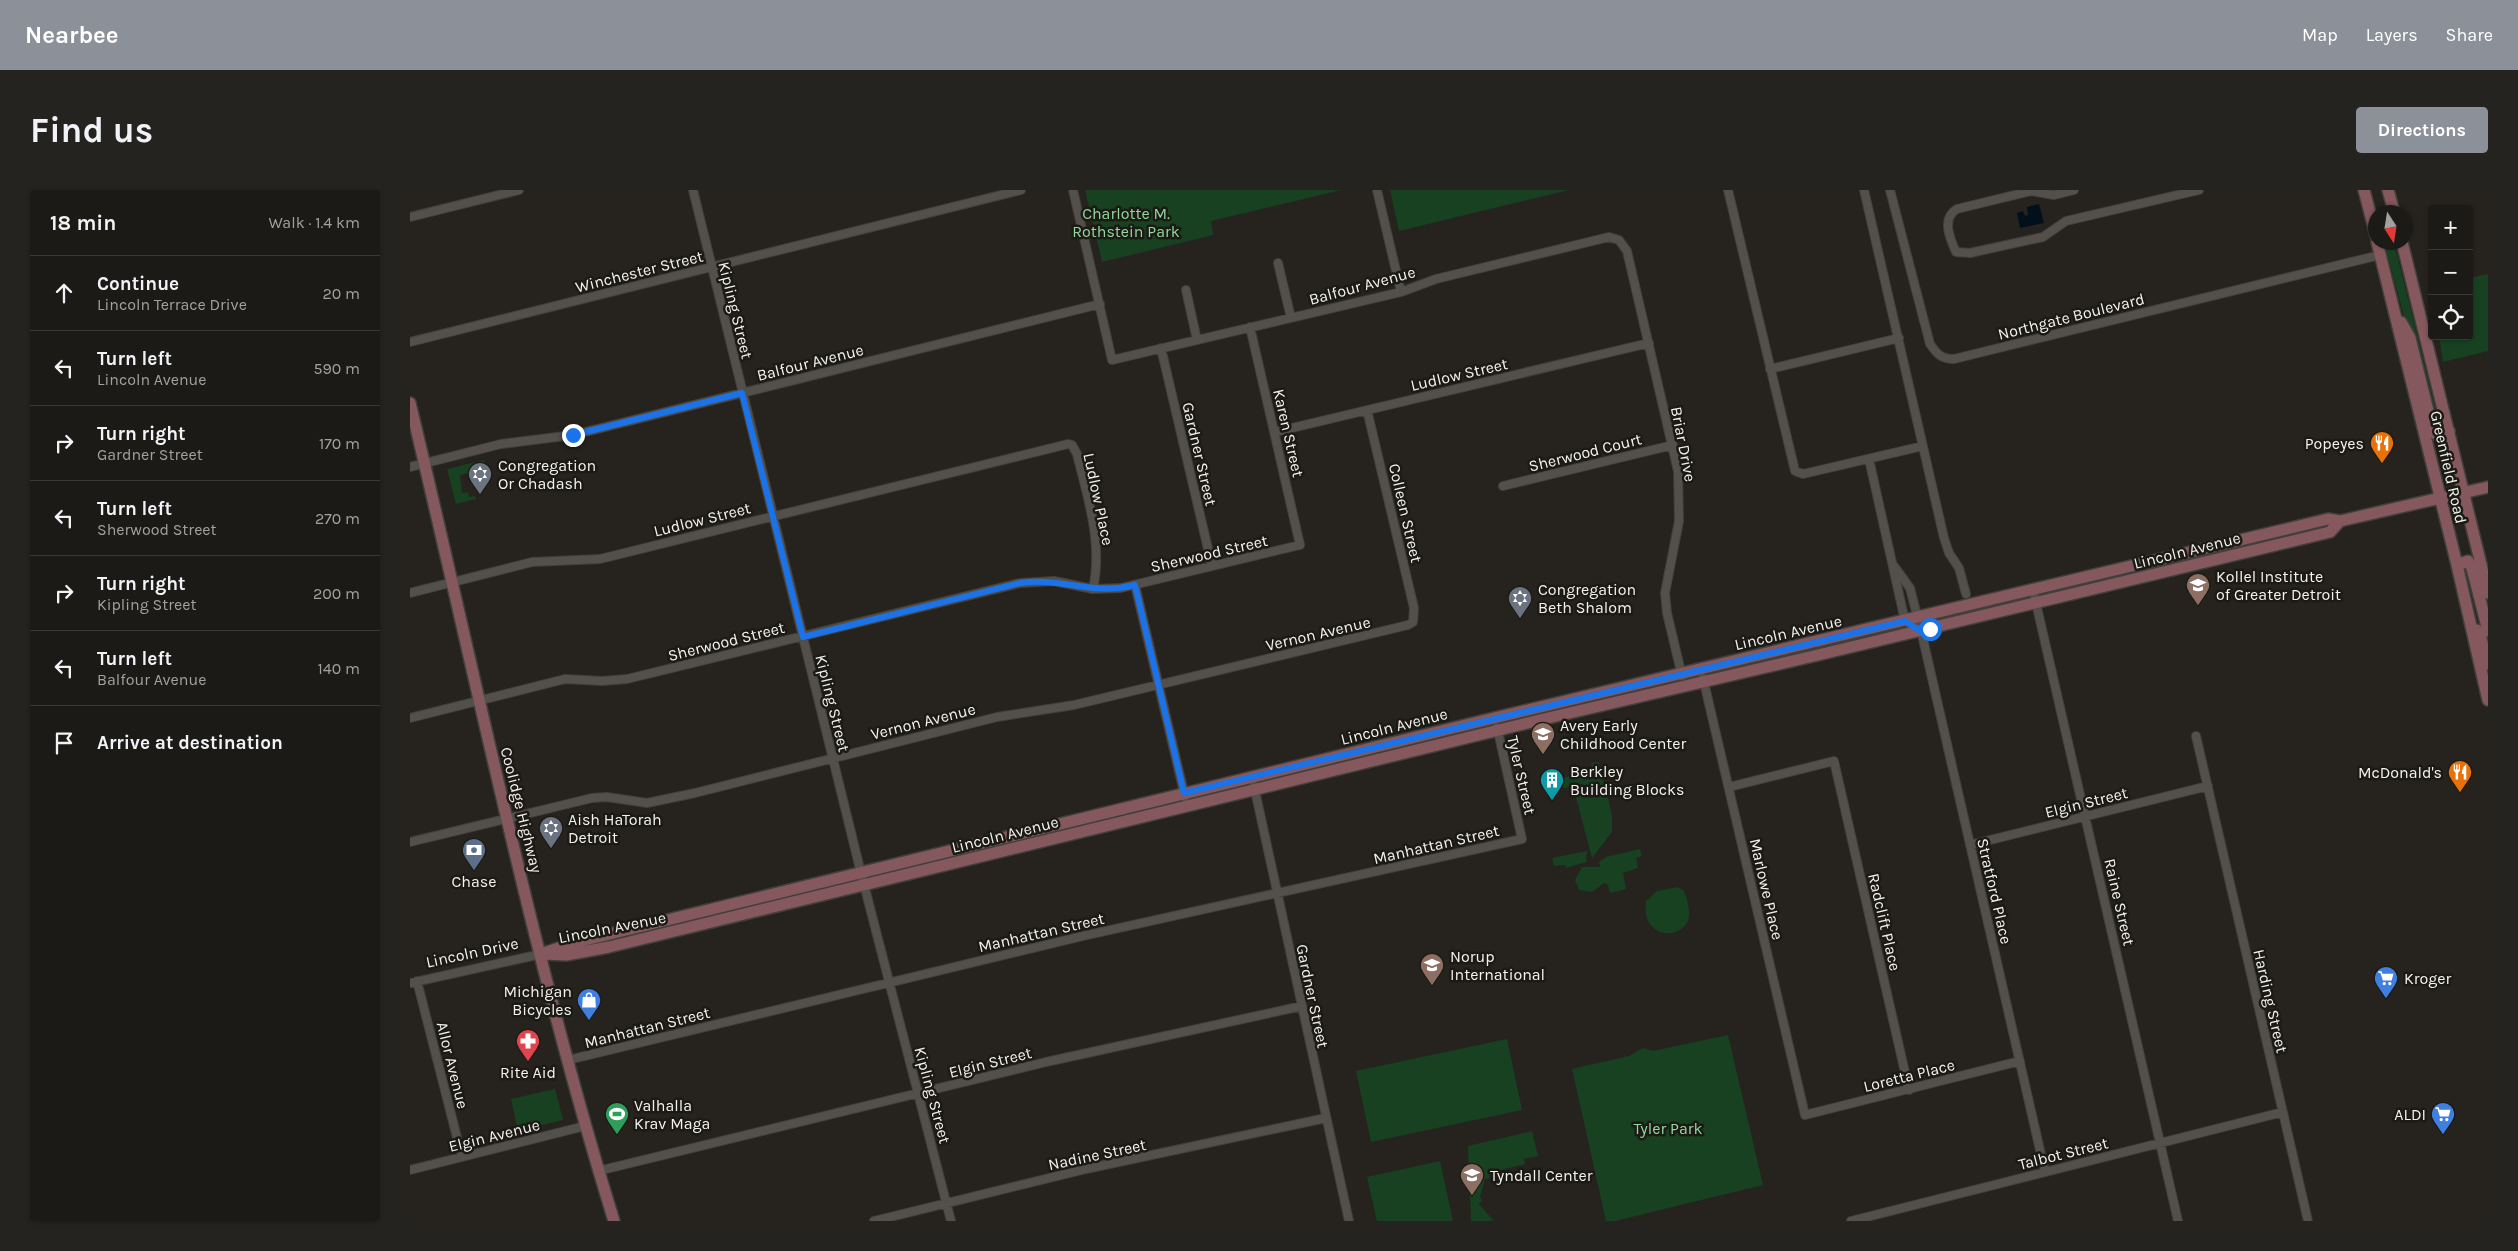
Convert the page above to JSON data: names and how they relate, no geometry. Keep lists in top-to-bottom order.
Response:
{
  "streets": {
    "street": [
      "Winchester Street",
      "Balfour Avenue",
      "Kipling Street",
      "Northgate Boulevard",
      "Ludlow Street",
      "Karen Street",
      "Briar Drive",
      "Sherwood Court",
      "Gardner Street",
      "Greenfield Road",
      "Ludlow Place",
      "Colleen Street",
      "Lincoln Avenue",
      "Sherwood Street",
      "Vernon Avenue",
      "Tyler Street",
      "Elgin Street",
      "Coolidge Highway",
      "Manhattan Street",
      "Marlowe Place",
      "Stratford Place",
      "Raine Street",
      "Radclift Place",
      "Lincoln Drive",
      "Harding Street",
      "Allor Avenue",
      "Loretta Place",
      "Elgin Avenue",
      "Talbot Street",
      "Nadine Street"
    ]
  },
  "crossings": [
    ["Winchester Street", "Kipling Street"],
    ["Balfour Avenue", "Kipling Street"],
    ["Balfour Avenue", "Karen Street"],
    ["Balfour Avenue", "Briar Drive"],
    ["Balfour Avenue", "Gardner Street"],
    ["Balfour Avenue", "Coolidge Highway"],
    ["Kipling Street", "Ludlow Street"],
    ["Kipling Street", "Lincoln Avenue"],
    ["Kipling Street", "Sherwood Street"],
    ["Kipling Street", "Vernon Avenue"],
    ["Kipling Street", "Elgin Street"],
    ["Kipling Street", "Manhattan Street"],
    ["Kipling Street", "Nadine Street"],
    ["Northgate Boulevard", "Greenfield Road"],
    ["Ludlow Street", "Karen Street"],
    ["Ludlow Street", "Briar Drive"],
    ["Ludlow Street", "Ludlow Place"],
    ["Ludlow Street", "Colleen Street"],
    ["Ludlow Street", "Coolidge Highway"],
    ["Karen Street", "Sherwood Street"],
    ["Briar Drive", "Sherwood Court"],
    ["Briar Drive", "Lincoln Avenue"],
    ["Gardner Street", "Lincoln Avenue"],
    ["Gardner Street", "Sherwood Street"],
    ["Gardner Street", "Elgin Street"],
    ["Gardner Street", "Manhattan Street"],
    ["Gardner Street", "Nadine Street"],
    ["Greenfield Road", "Lincoln Avenue"],
    ["Ludlow Place", "Sherwood Street"],
    ["Colleen Street", "Vernon Avenue"],
    ["Lincoln Avenue", "Tyler Street"],
    ["Lincoln Avenue", "Coolidge Highway"],
    ["Lincoln Avenue", "Marlowe Place"],
    ["Lincoln Avenue", "Stratford Place"],
    ["Lincoln Avenue", "Raine Street"],
    ["Lincoln Avenue", "Lincoln Drive"],
    ["Sherwood Street", "Coolidge Highway"],
    ["Vernon Avenue", "Coolidge Highway"],
    ["Tyler Street", "Manhattan Street"],
    ["Elgin Street", "Coolidge Highway"],
    ["Elgin Street", "Stratford Place"],
    ["Elgin Street", "Raine Street"],
    ["Elgin Street", "Harding Street"],
    ["Coolidge Highway", "Manhattan Street"],
    ["Coolidge Highway", "Lincoln Drive"],
    ["Coolidge Highway", "Elgin Avenue"],
    ["Marlowe Place", "Radclift Place"],
    ["Marlowe Place", "Loretta Place"],
    ["Stratford Place", "Loretta Place"],
    ["Stratford Place", "Talbot Street"],
    ["Raine Street", "Talbot Street"],
    ["Radclift Place", "Loretta Place"],
    ["Lincoln Drive", "Allor Avenue"],
    ["Harding Street", "Talbot Street"],
    ["Allor Avenue", "Elgin Avenue"]
  ],
  "parks": ["Charlotte M. Rothstein Park", "Tyler Park"],
  "places": {
    "restaurant": ["Popeyes", "McDonald's"],
    "synagogue": ["Congregation Or Chadash", "Congregation Beth Shalom", "Aish HaTorah Detroit"],
    "school or university": [
      "Kollel Institute of Greater Detroit",
      "Avery Early Childhood Center",
      "Norup International",
      "Tyndall Center"
    ],
    "building": ["Berkley Building Blocks"],
    "bank": ["Chase"],
    "supermarket": ["Kroger", "ALDI"],
    "shop": ["Michigan Bicycles"],
    "pharmacy": ["Rite Aid"],
    "sports": ["Valhalla Krav Maga"]
  },
  "north": "bottom",
  "page": {
    "header": "Nearbee",
    "nav": ["Map", "Layers", "Share"],
    "buttons": "Directions",
    "title": "Find us",
    "heading": ["18 min", "Walk · 1.4 km"],
    "map_buttons": ["+", "−"],
    "list": [
      ["Continue", "Lincoln Terrace Drive", "20 m"],
      ["Turn left", "Lincoln Avenue", "590 m"],
      ["Turn right", "Gardner Street", "170 m"],
      ["Turn left", "Sherwood Street", "270 m"],
      ["Turn right", "Kipling Street", "200 m"],
      ["Turn left", "Balfour Avenue", "140 m"],
      "Arrive at destination"
    ]
  }
}
